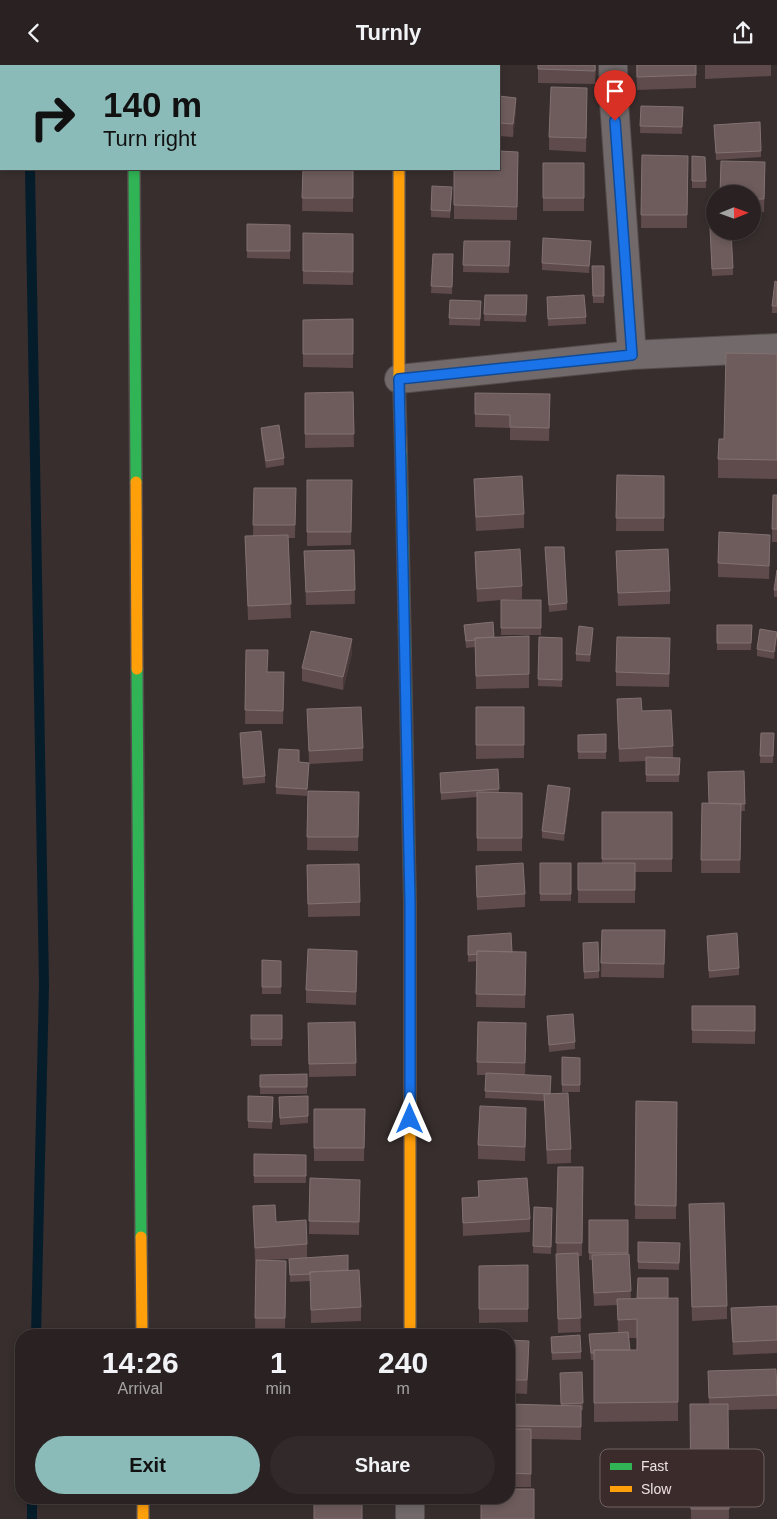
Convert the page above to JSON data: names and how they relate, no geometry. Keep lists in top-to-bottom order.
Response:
{
  "legend": ["Fast", "Slow"],
  "north": "right",
  "page": {
    "header": "Turnly",
    "turn": ["140 m", "Turn right"],
    "eta": [
      "14:26",
      "Arrival",
      "1",
      "min",
      "240",
      "m"
    ],
    "buttons": ["Exit", "Share"]
  }
}
